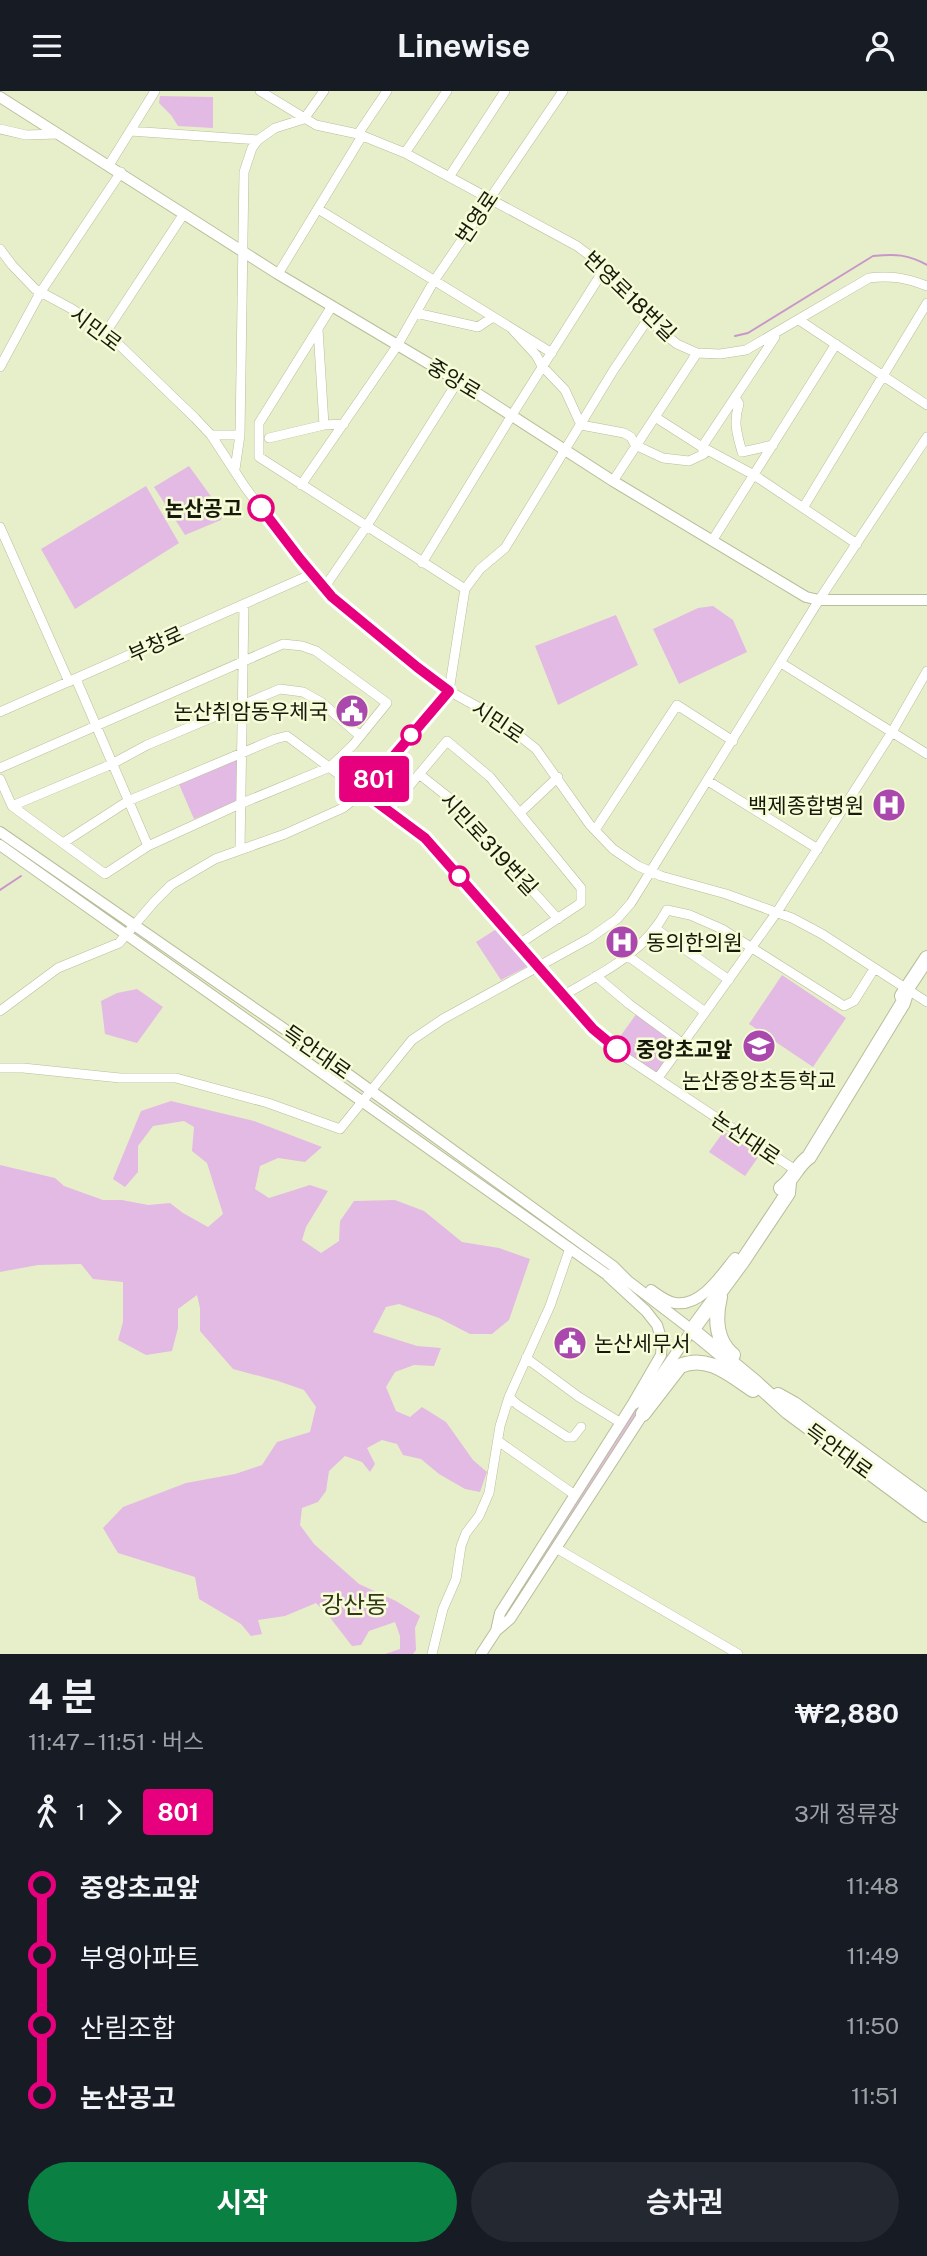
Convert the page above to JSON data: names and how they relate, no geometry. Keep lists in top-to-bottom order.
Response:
{
  "streets": {
    "main road": ["득안대로", "논산대로"],
    "street": [
      "번영로",
      "번영로18번길",
      "시민로",
      "중앙로",
      "부창로",
      "시민로319번길"
    ]
  },
  "crossings": [
    ["번영로", "번영로18번길"],
    ["번영로", "중앙로"],
    ["시민로", "부창로"],
    ["시민로", "논산대로"],
    ["득안대로", "논산대로"]
  ],
  "districts": ["강산동"],
  "places": {
    "other": ["논산공고", "중앙초교앞"],
    "public building": ["논산취암동우체국", "논산세무서"],
    "hospital": ["백제종합병원", "동의한의원"],
    "school or university": ["논산중앙초등학교"]
  },
  "lines": ["bus line 801"],
  "page": {
    "header": "Linewise",
    "on_map": "801",
    "heading": ["4 분", "11:47 – 11:51 · 버스", "₩2,880"],
    "legs": ["1", "801", "3개 정류장"],
    "list": [
      {
        "name": "중앙초교앞",
        "value": "11:48"
      },
      {
        "name": "부영아파트",
        "value": "11:49"
      },
      {
        "name": "산림조합",
        "value": "11:50"
      },
      {
        "name": "논산공고",
        "value": "11:51"
      }
    ],
    "buttons": ["시작", "승차권"]
  }
}
